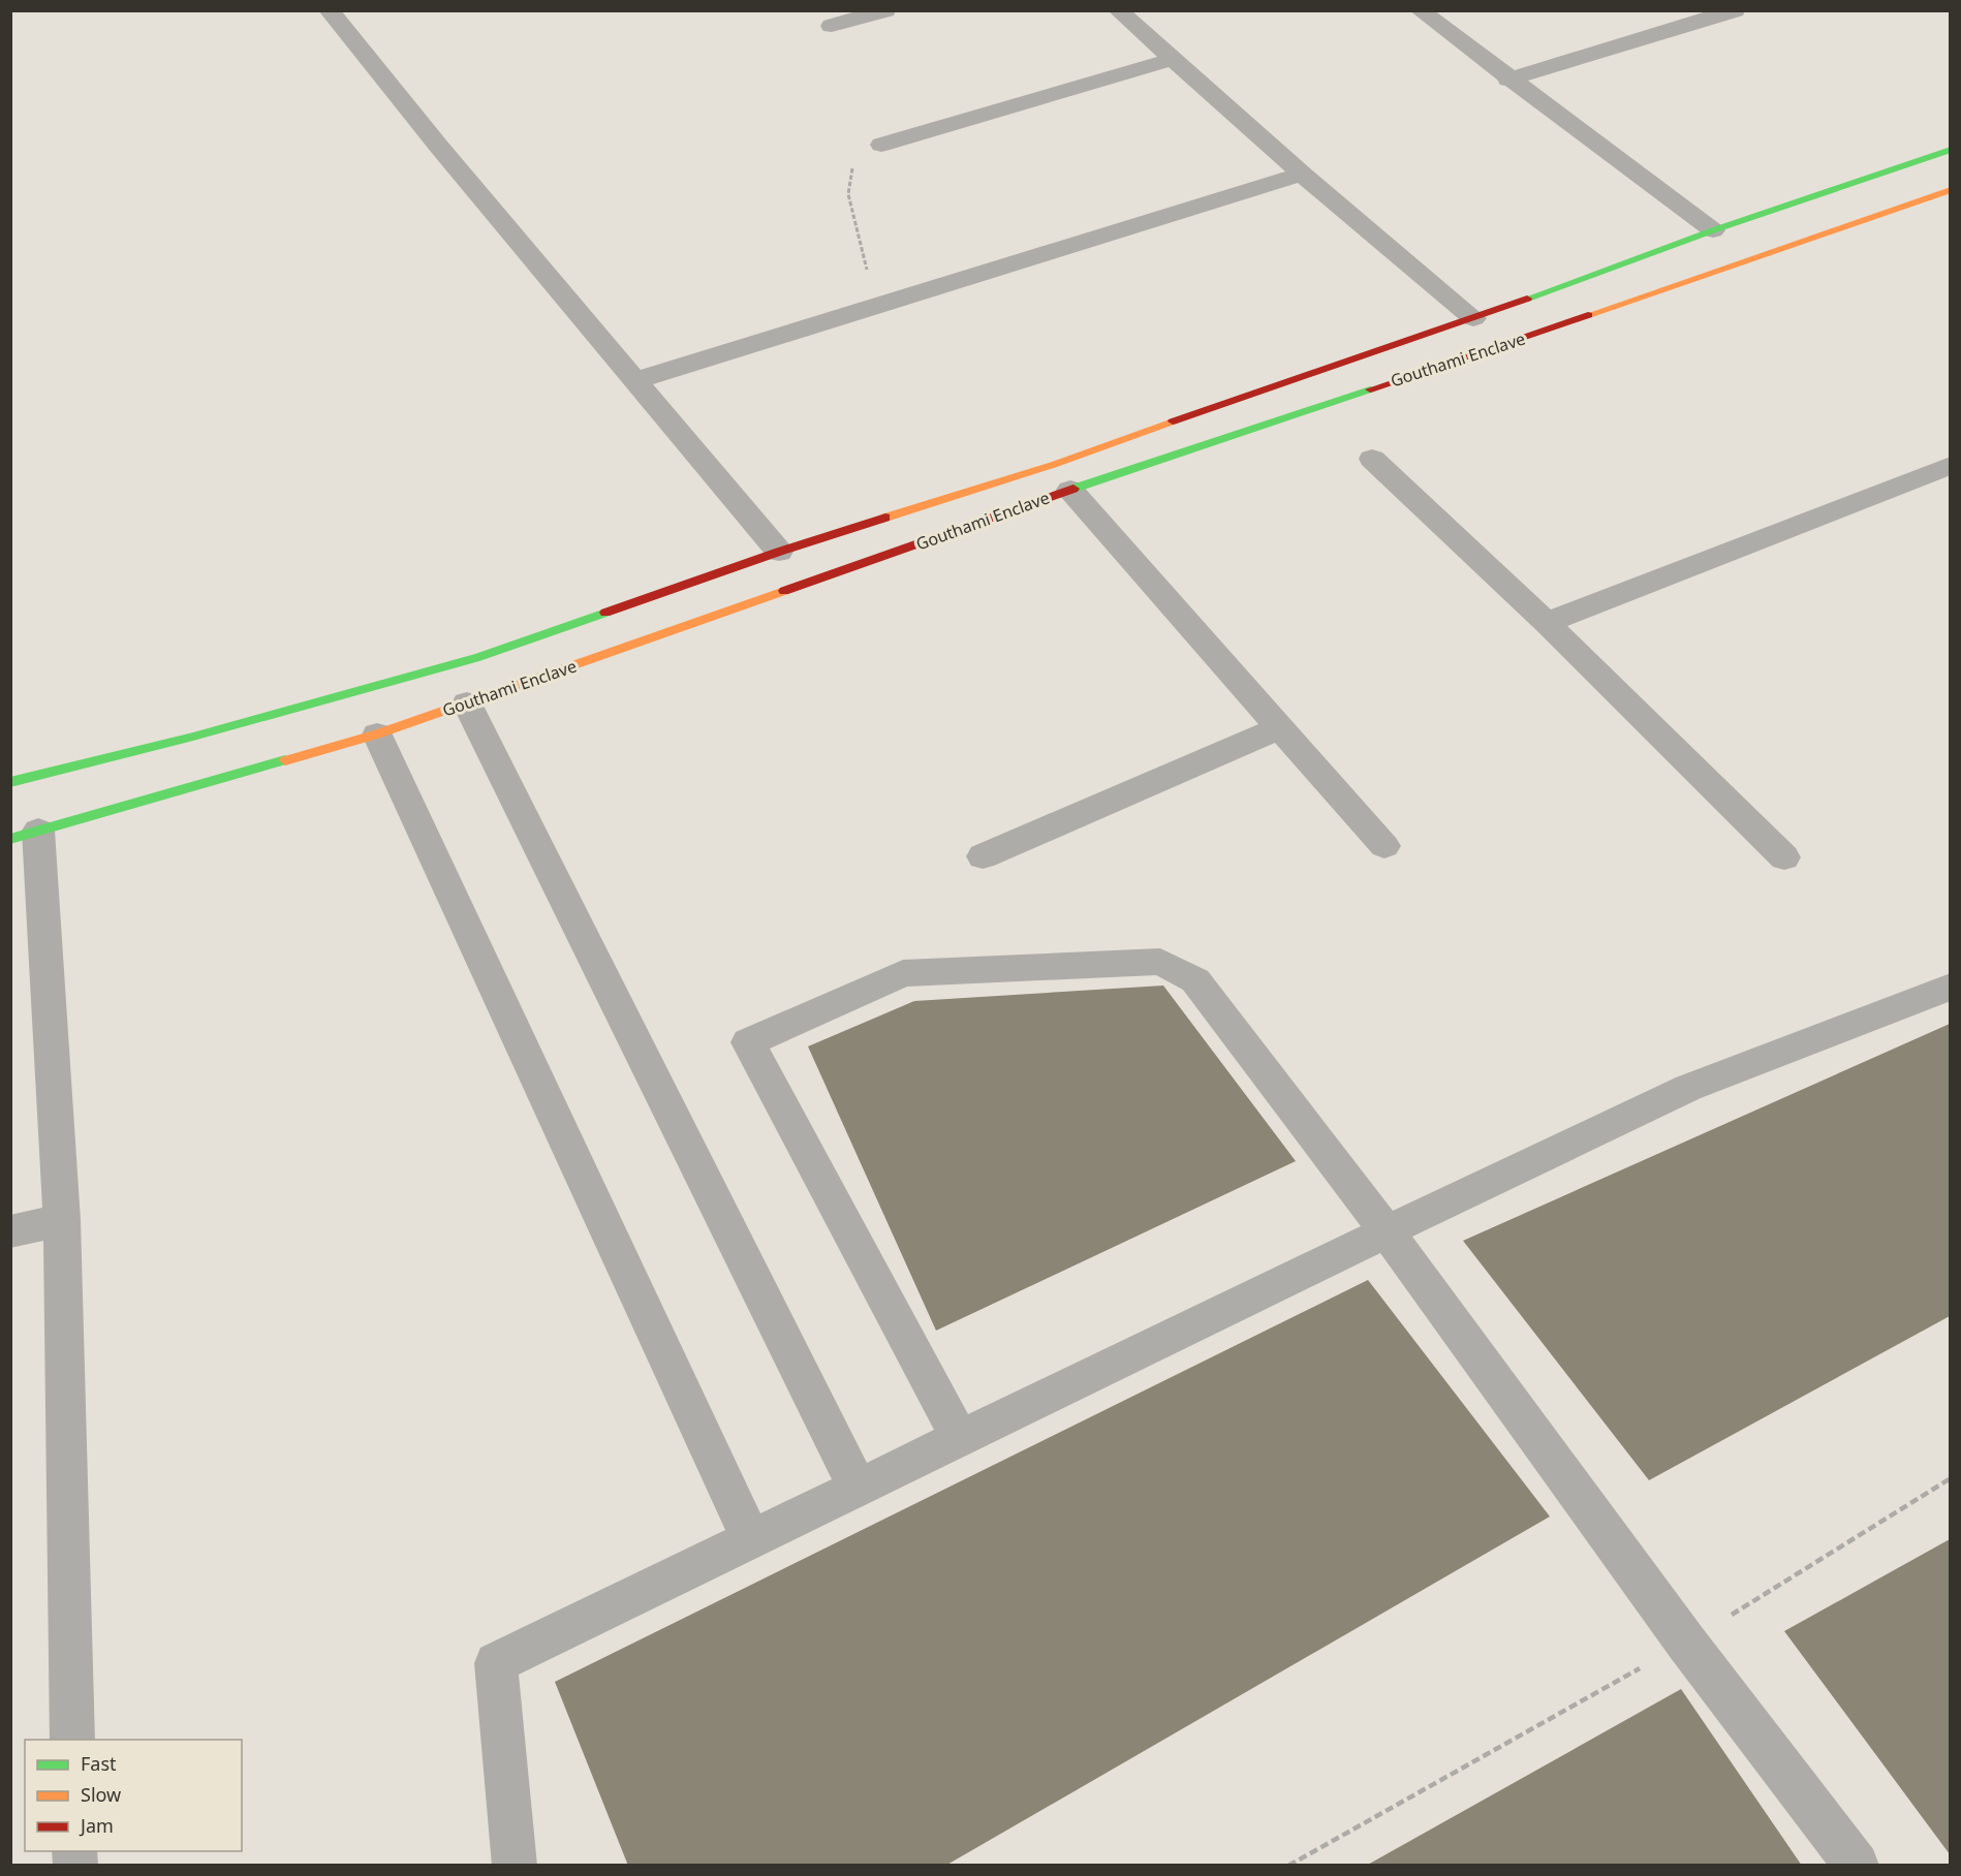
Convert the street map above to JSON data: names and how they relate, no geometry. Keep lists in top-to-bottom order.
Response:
{
  "streets": {
    "street": ["Gouthami Enclave"]
  },
  "legend": ["Fast", "Slow", "Jam"]
}
